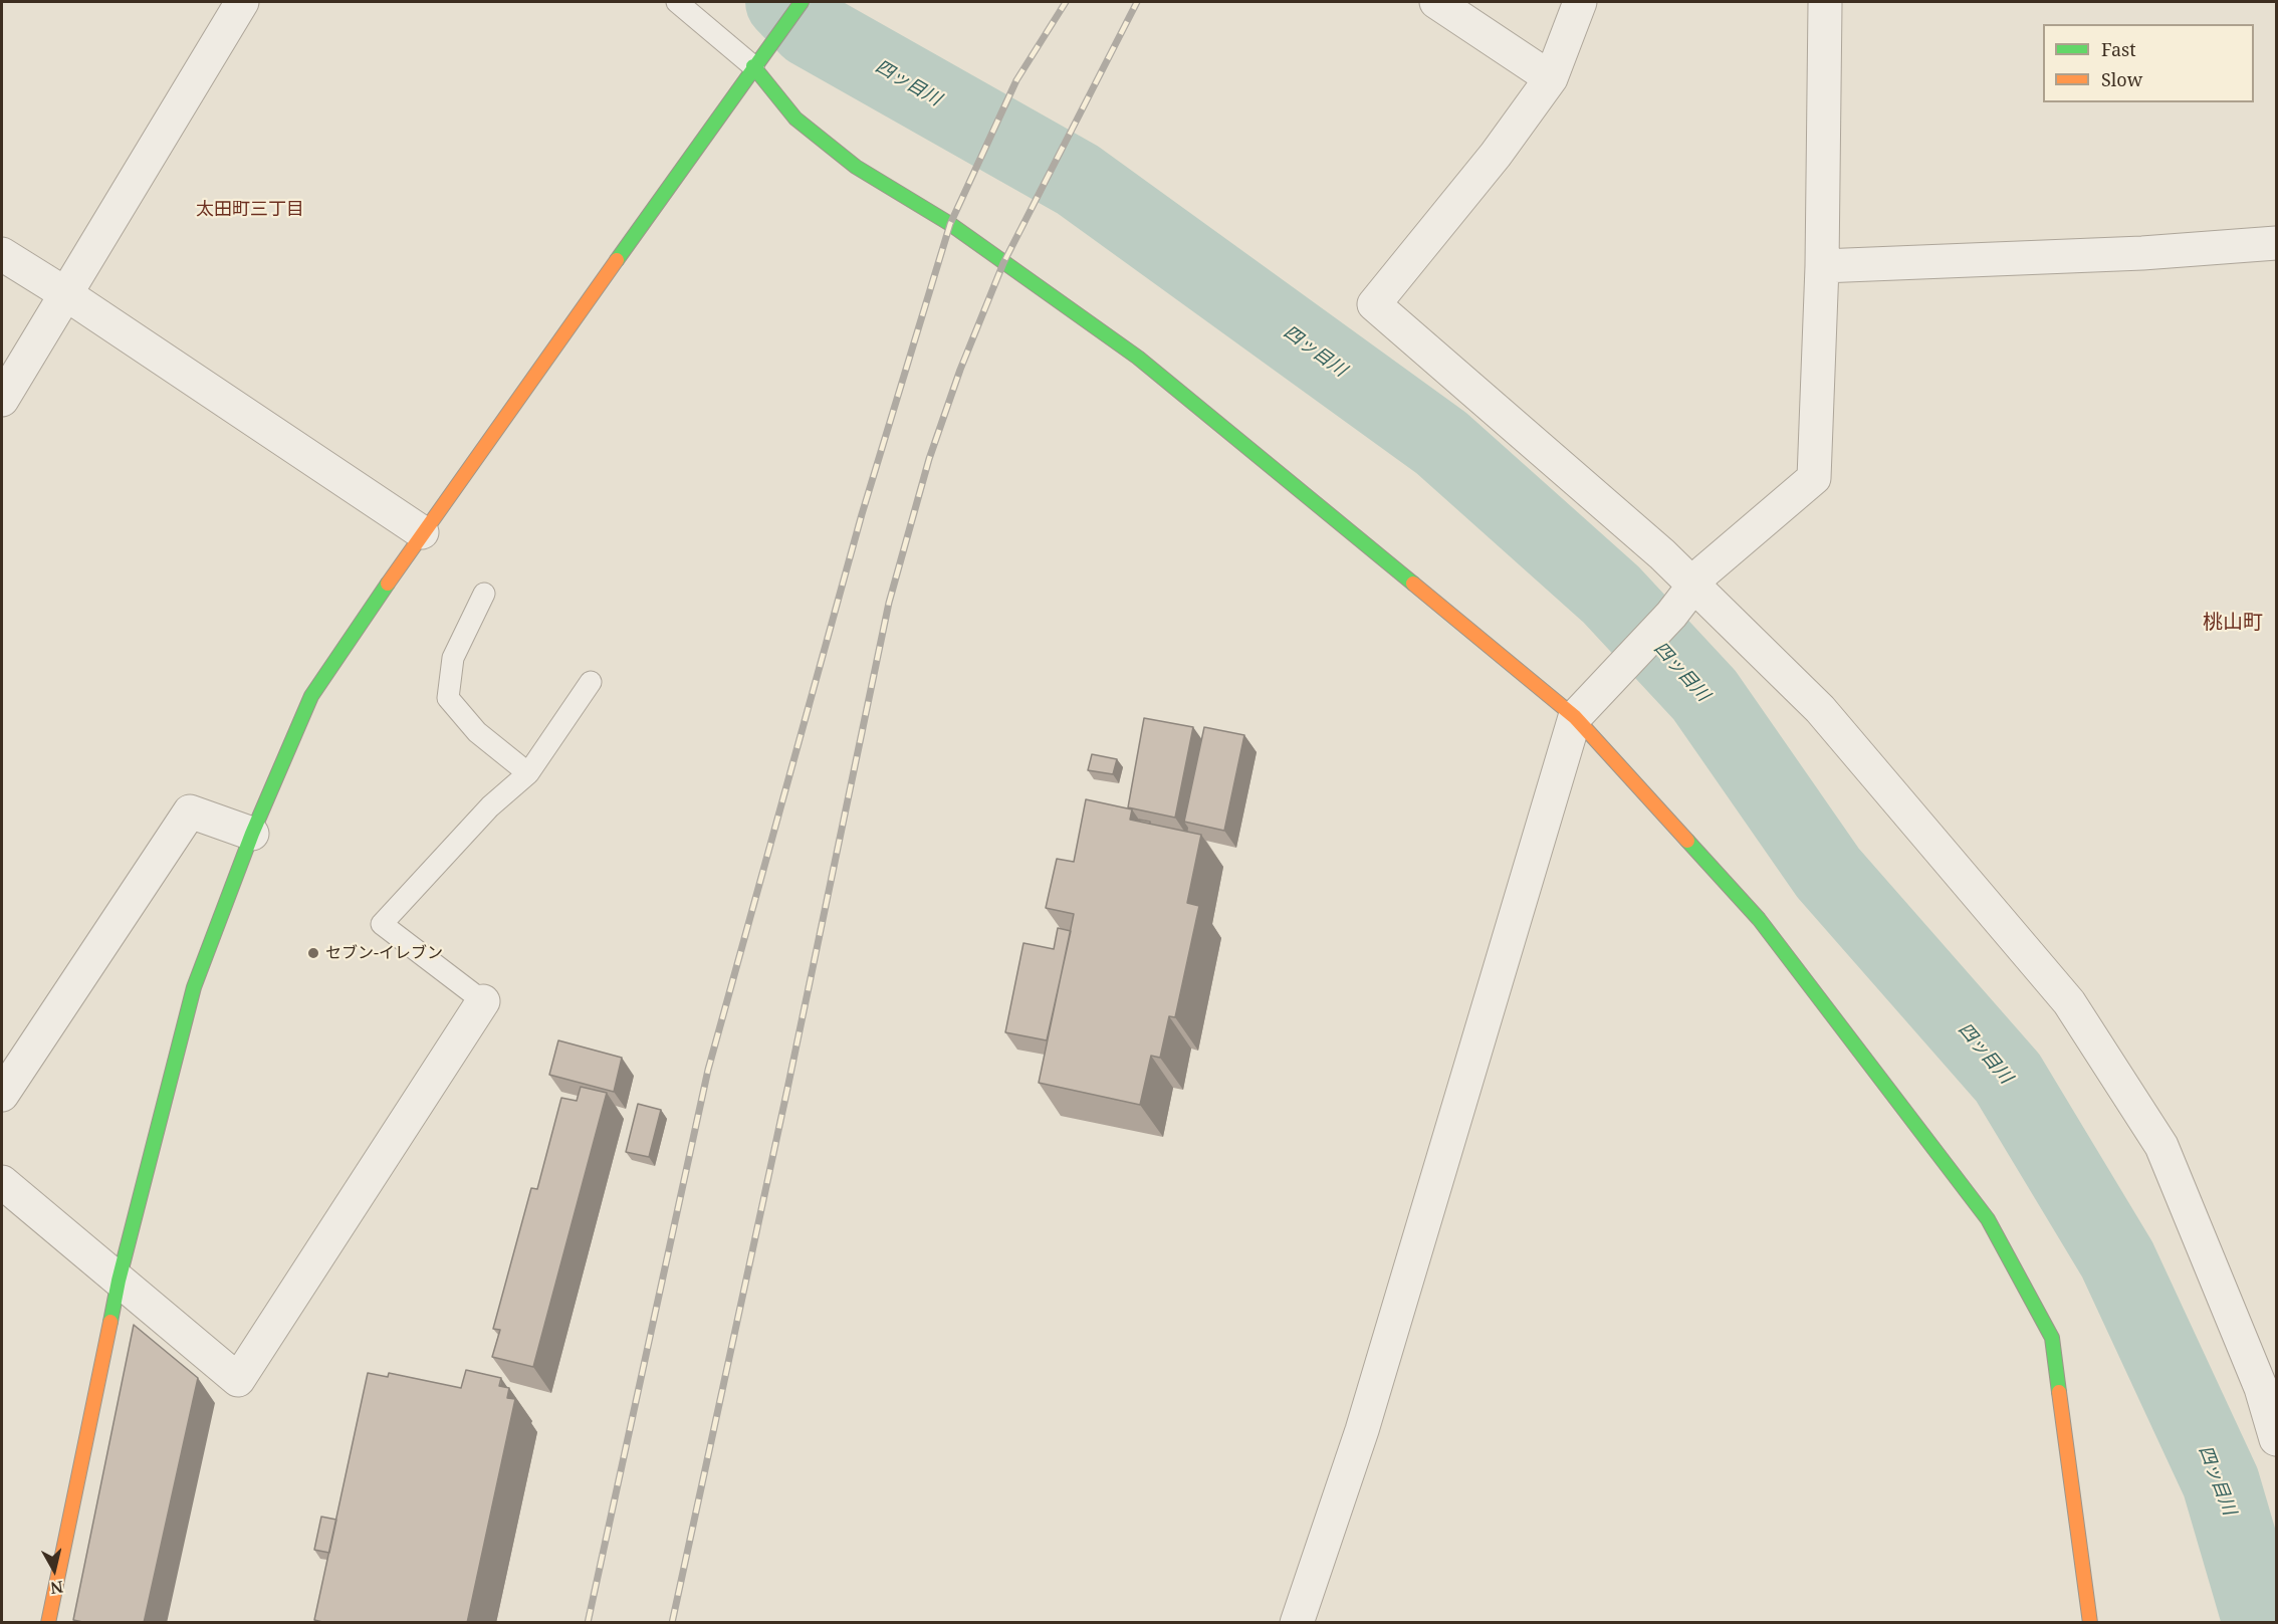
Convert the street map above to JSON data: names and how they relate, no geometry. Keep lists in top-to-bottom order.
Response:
{
  "districts": ["太田町三丁目", "桃山町"],
  "water": ["四ッ目川"],
  "places": ["セブン-イレブン"],
  "legend": ["Fast", "Slow"],
  "north": "bottom"
}
